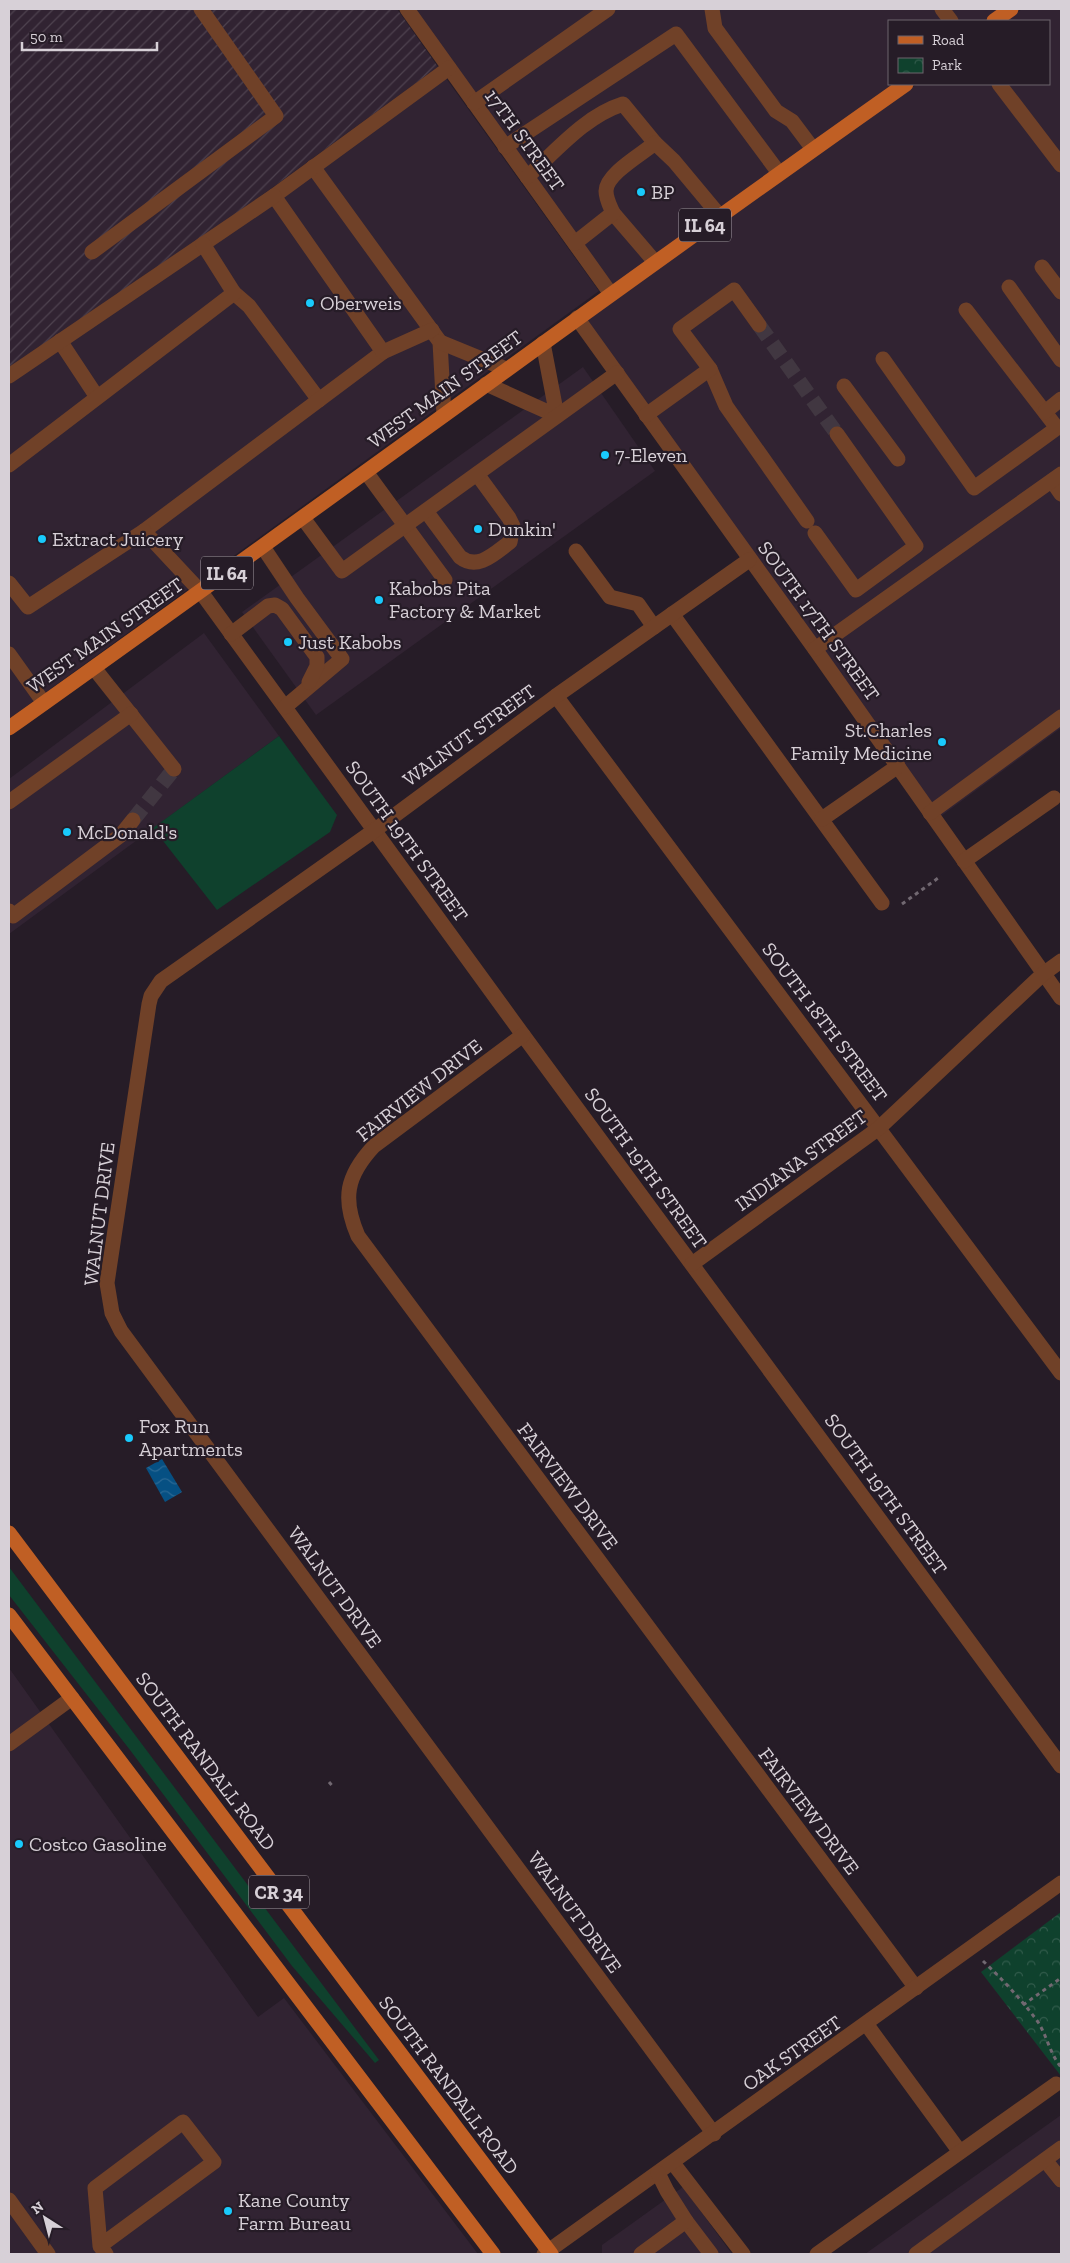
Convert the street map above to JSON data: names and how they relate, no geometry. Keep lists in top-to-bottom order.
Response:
{
  "streets": {
    "main road": [
      "IL 64",
      "WEST MAIN STREET",
      "SOUTH RANDALL ROAD",
      "CR 34"
    ],
    "street": [
      "17TH STREET",
      "SOUTH 17TH STREET",
      "WALNUT STREET",
      "SOUTH 19TH STREET",
      "SOUTH 18TH STREET",
      "FAIRVIEW DRIVE",
      "INDIANA STREET",
      "WALNUT DRIVE",
      "OAK STREET"
    ]
  },
  "crossings": [
    ["17TH STREET", "WEST MAIN STREET"],
    ["WEST MAIN STREET", "SOUTH 17TH STREET"],
    ["WEST MAIN STREET", "SOUTH 19TH STREET"],
    ["SOUTH 17TH STREET", "WALNUT STREET"],
    ["SOUTH 17TH STREET", "INDIANA STREET"],
    ["WALNUT STREET", "SOUTH 19TH STREET"],
    ["WALNUT STREET", "SOUTH 18TH STREET"],
    ["WALNUT STREET", "WALNUT DRIVE"],
    ["SOUTH 19TH STREET", "FAIRVIEW DRIVE"],
    ["SOUTH 19TH STREET", "INDIANA STREET"],
    ["SOUTH 18TH STREET", "INDIANA STREET"],
    ["FAIRVIEW DRIVE", "OAK STREET"],
    ["WALNUT DRIVE", "OAK STREET"],
    ["SOUTH RANDALL ROAD", "OAK STREET"]
  ],
  "places": [
    "BP",
    "Oberweis",
    "7-Eleven",
    "Dunkin'",
    "Extract Juicery",
    "Kabobs Pita Factory & Market",
    "Just Kabobs",
    "St.Charles Family Medicine",
    "McDonald's",
    "Fox Run Apartments",
    "Costco Gasoline",
    "Kane County Farm Bureau"
  ],
  "legend": ["Road", "Park"],
  "scale_bar": "50 m",
  "north": "top left"
}
